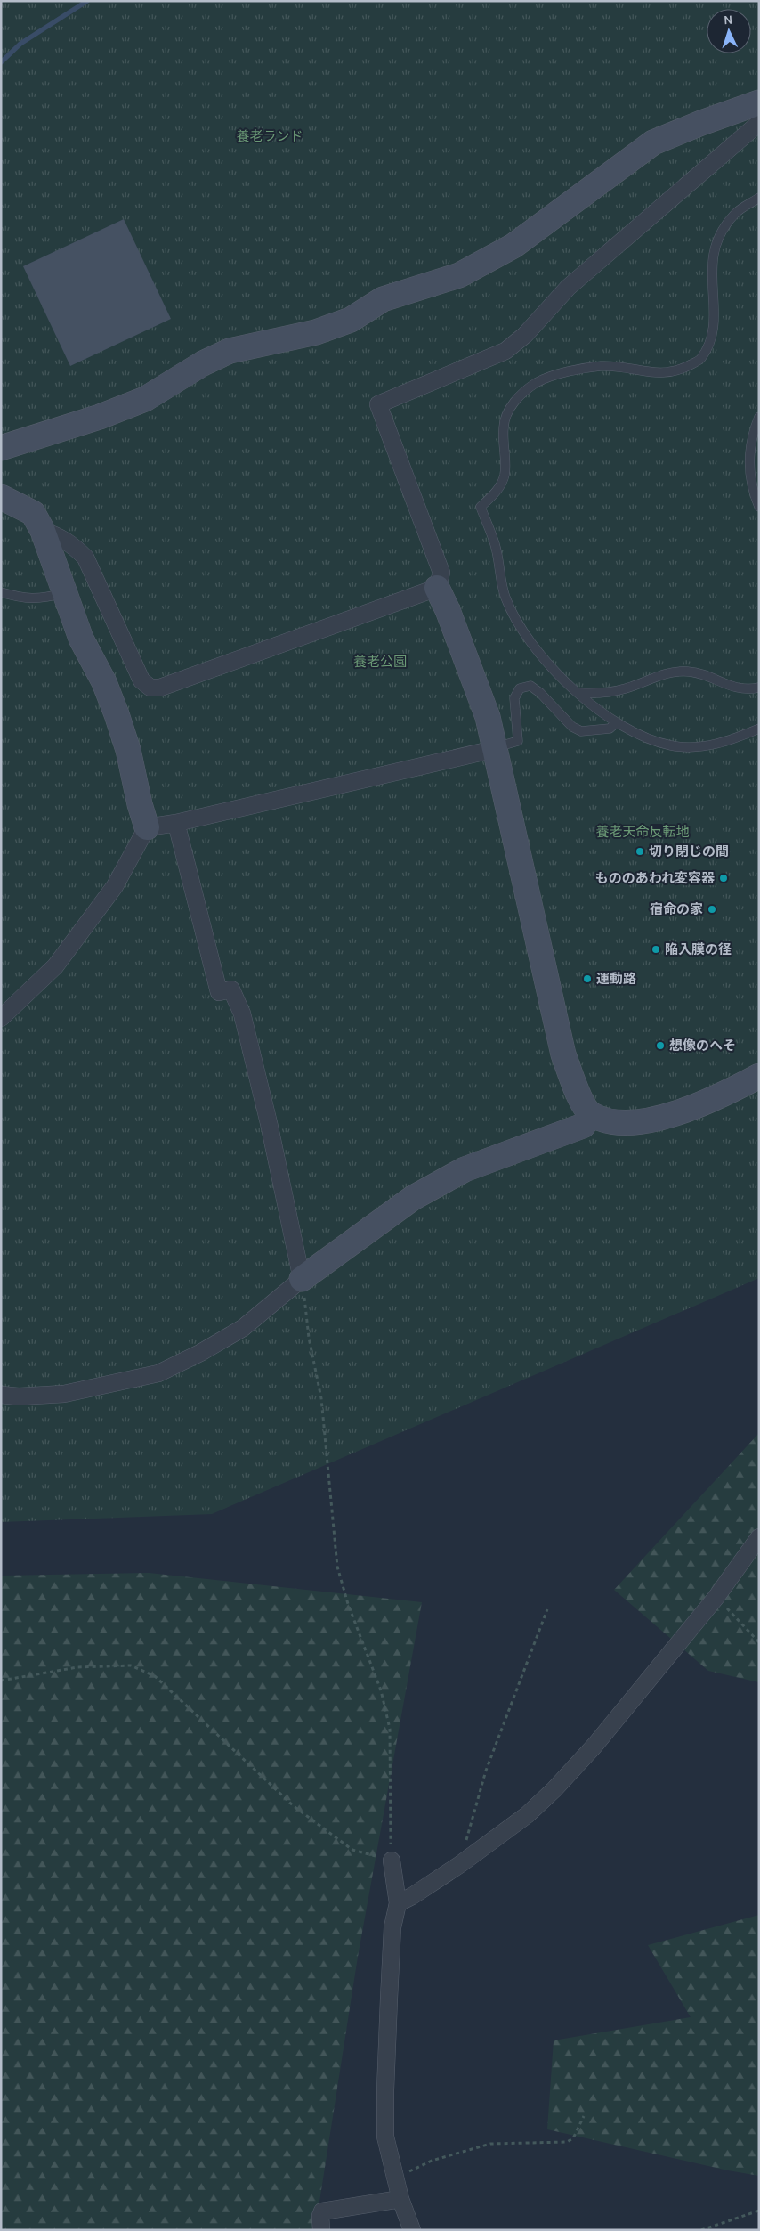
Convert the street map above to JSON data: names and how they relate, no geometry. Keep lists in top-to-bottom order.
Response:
{
  "parks": ["養老ランド", "養老公園", "養老天命反転地"],
  "places": [
    "切り閉じの間",
    "もののあわれ変容器",
    "宿命の家",
    "陥入膜の径",
    "運動路",
    "想像のへそ"
  ],
  "north": "top"
}
